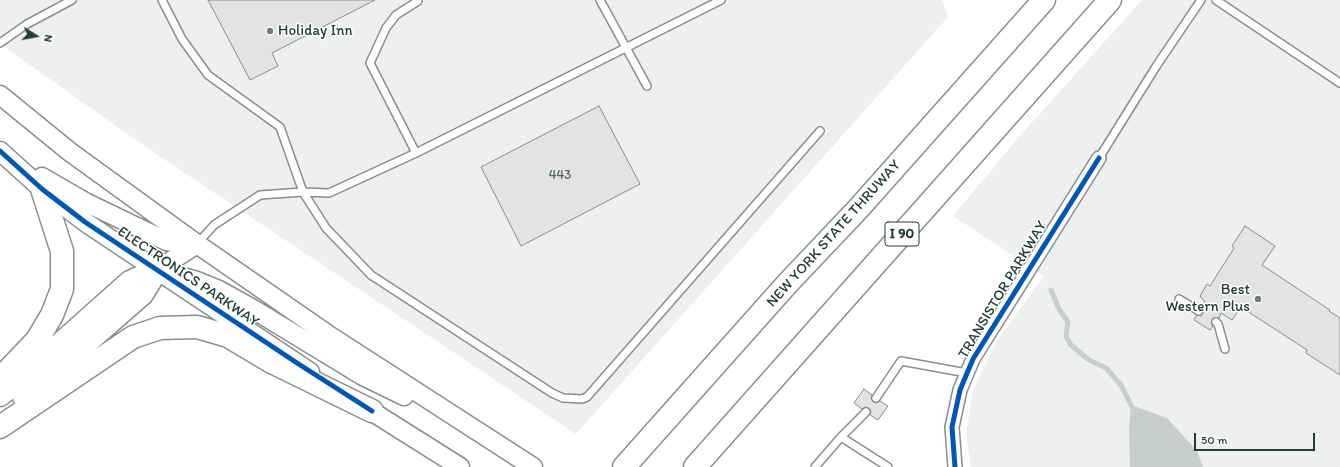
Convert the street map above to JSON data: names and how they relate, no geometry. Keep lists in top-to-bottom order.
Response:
{
  "streets": {
    "highway": ["NEW YORK STATE THRUWAY", "I 90"],
    "main road": ["ELECTRONICS PARKWAY"],
    "street": ["TRANSISTOR PARKWAY"]
  },
  "places": ["Holiday Inn", "Best Western Plus"],
  "house_numbers": ["443"],
  "scale_bar": "50 m",
  "north": "right"
}
